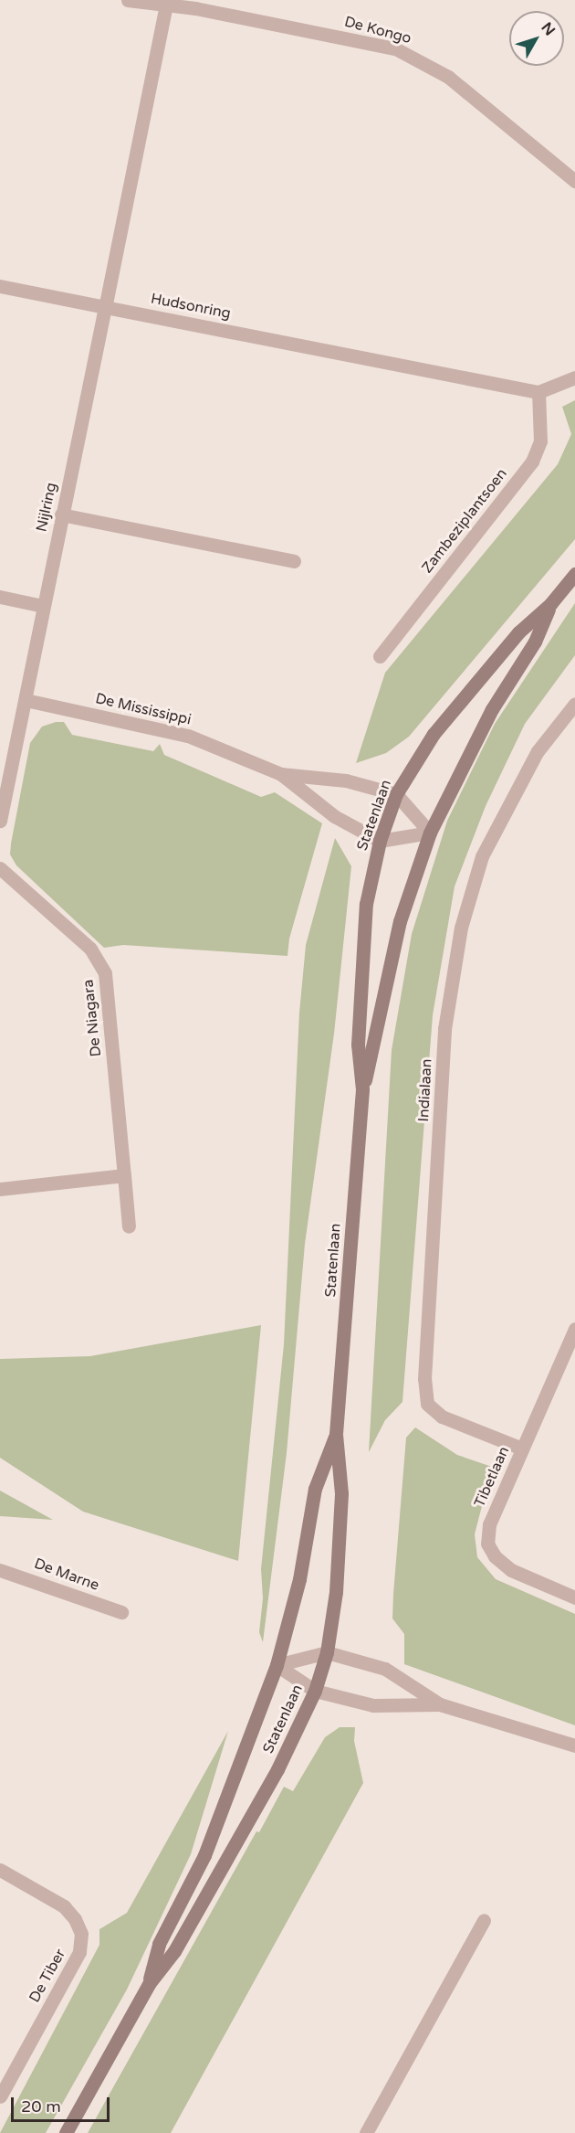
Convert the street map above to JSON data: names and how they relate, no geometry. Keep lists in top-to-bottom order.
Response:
{
  "streets": {
    "main road": ["Statenlaan"],
    "street": [
      "De Kongo",
      "Hudsonring",
      "Nijlring",
      "Zambeziplantsoen",
      "De Mississippi",
      "De Niagara",
      "Indialaan",
      "Tibetlaan",
      "De Marne",
      "De Tiber"
    ]
  },
  "crossings": [
    ["Hudsonring", "Nijlring"],
    ["Hudsonring", "Zambeziplantsoen"],
    ["Nijlring", "De Mississippi"],
    ["De Mississippi", "Statenlaan"],
    ["Indialaan", "Tibetlaan"]
  ],
  "scale_bar": "20 m",
  "north": "top right"
}
